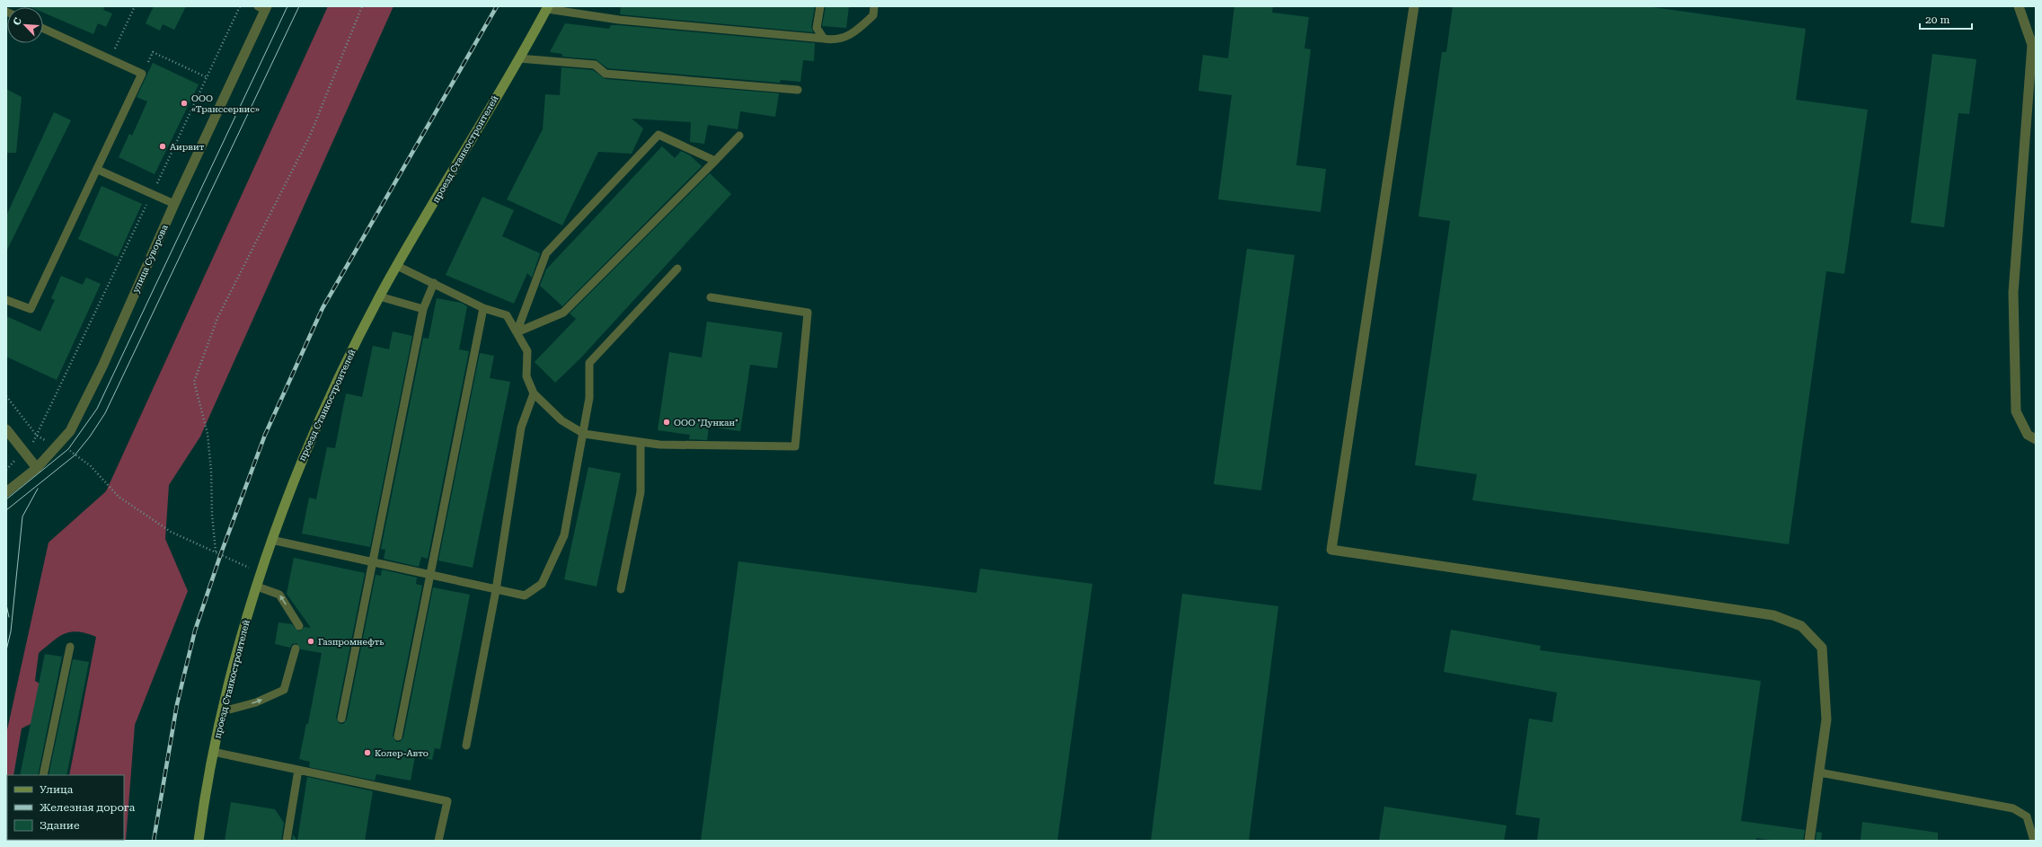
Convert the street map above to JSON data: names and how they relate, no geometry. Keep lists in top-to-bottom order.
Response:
{
  "streets": {
    "main road": ["проезд Станкостроителей"],
    "street": ["улица Суворова"]
  },
  "places": [
    "ООО «Транссервис»",
    "Аирвит",
    "ООО \"Дункан\"",
    "Газпромнефть",
    "Колер-Авто"
  ],
  "legend": ["Улица", "Железная дорога", "Здание"],
  "scale_bar": "20 m",
  "north": "top left"
}
